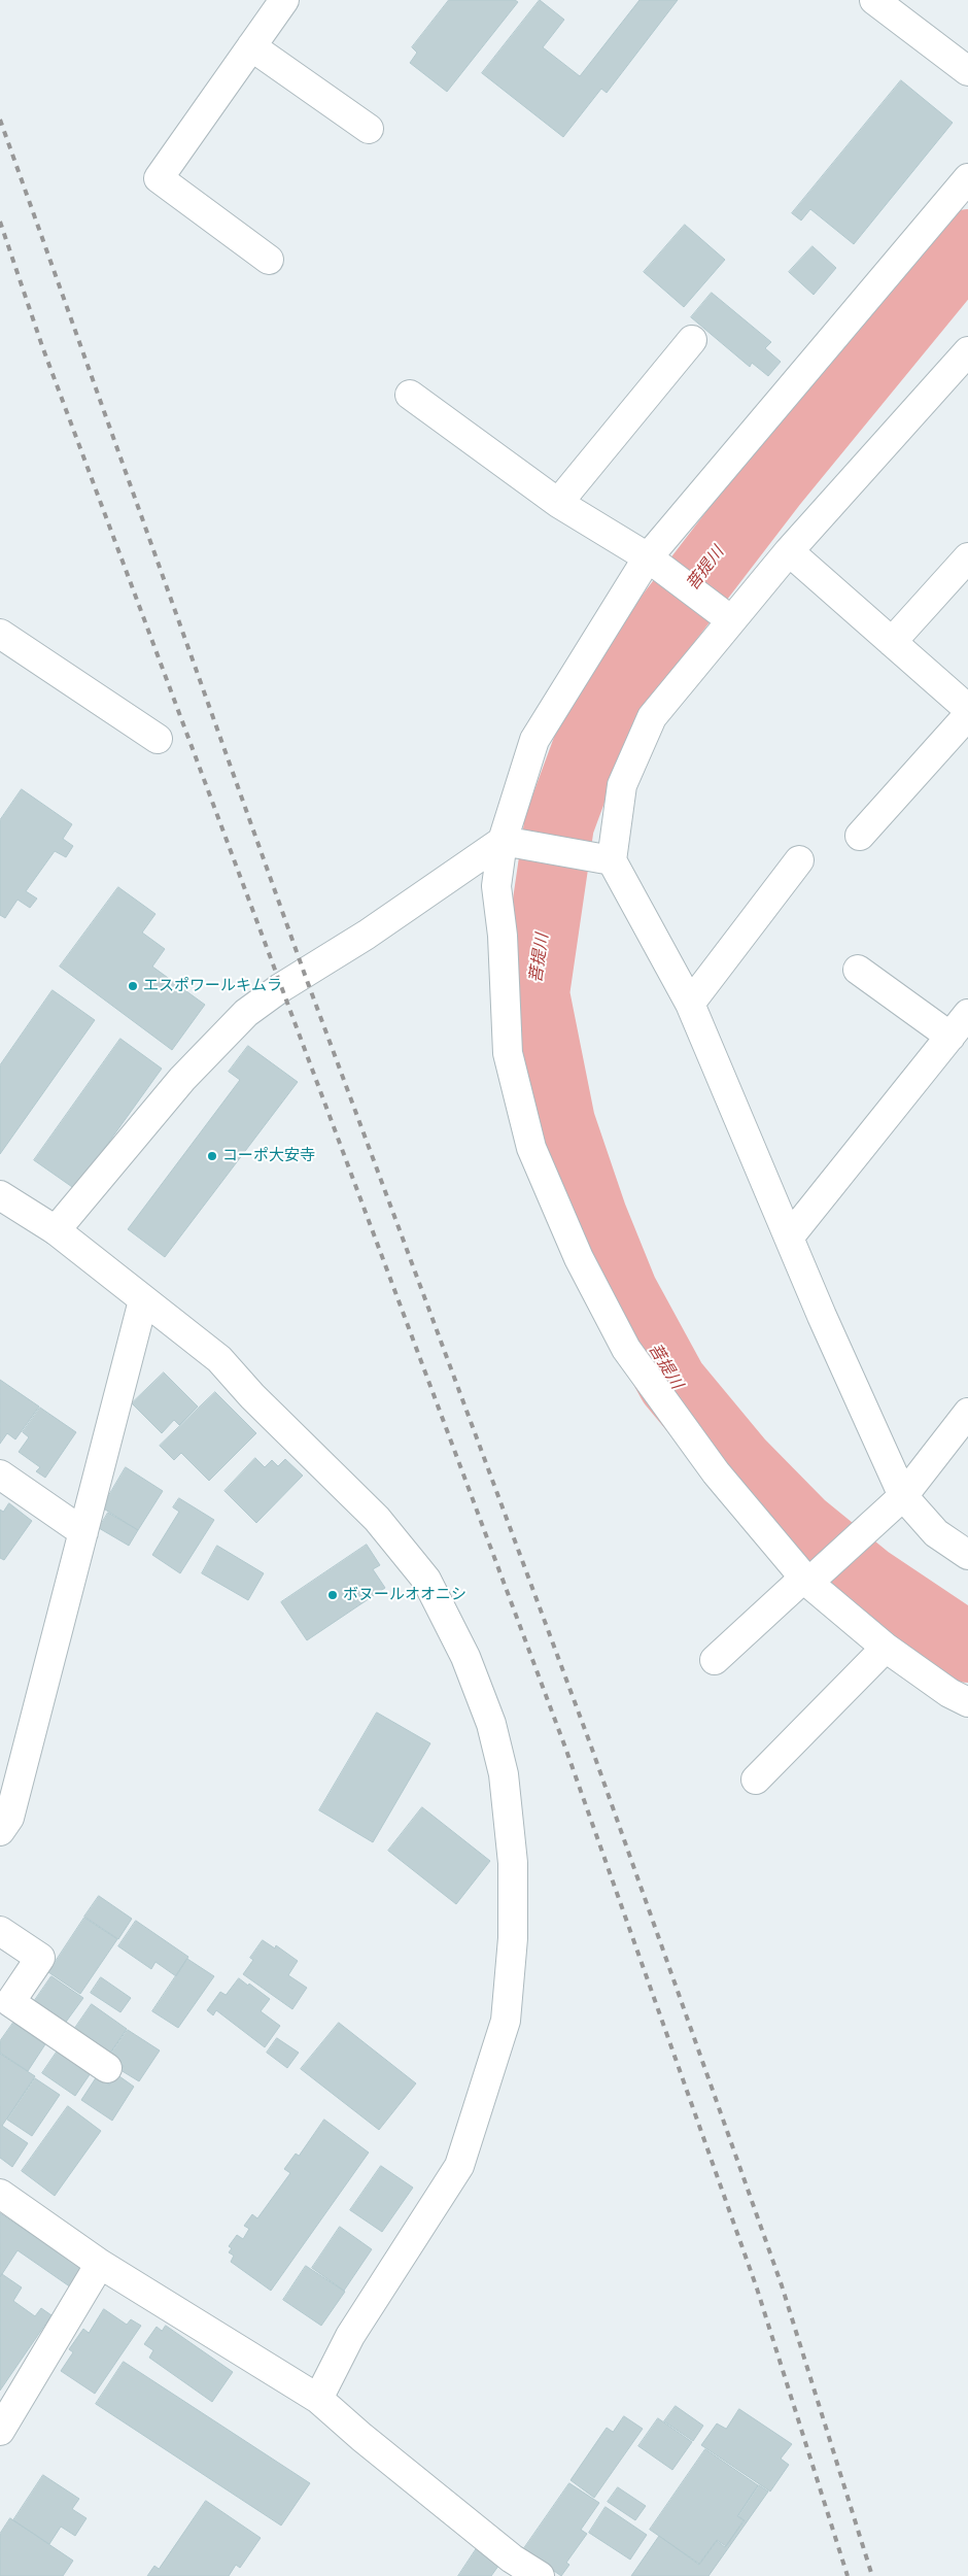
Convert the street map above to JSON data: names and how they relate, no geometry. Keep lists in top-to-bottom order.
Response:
{
  "water": ["菩提川"],
  "places": ["エスポワールキムラ", "コーポ大安寺", "ボヌールオオニシ"]
}
